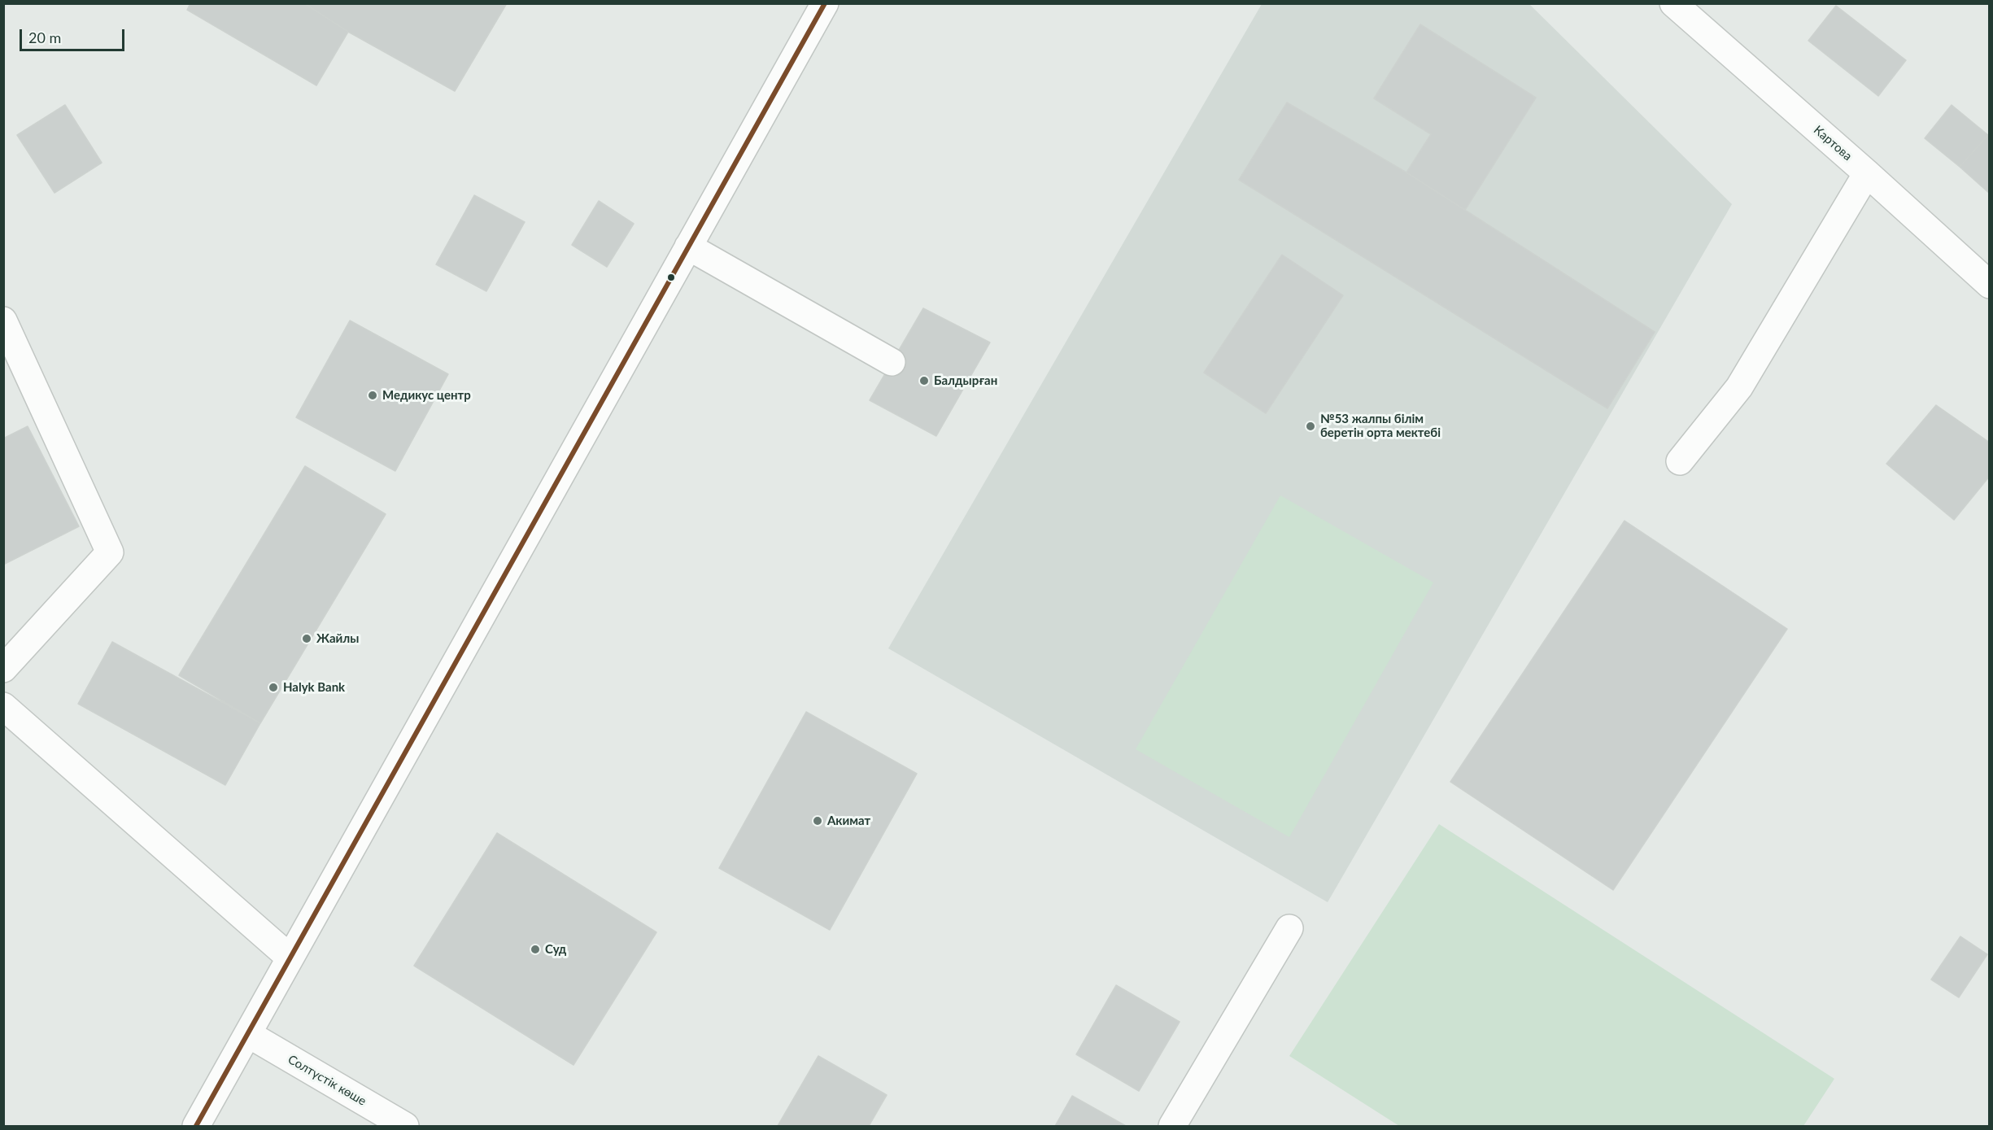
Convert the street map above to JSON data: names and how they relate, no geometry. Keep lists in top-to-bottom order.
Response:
{
  "streets": {
    "street": ["Картова", "Солтүстік көше"]
  },
  "places": [
    "Балдырған",
    "Медикус центр",
    "№53 жалпы білім беретін орта мектебі",
    "Жайлы",
    "Halyk Bank",
    "Акимат",
    "Суд"
  ],
  "scale_bar": "20 m"
}
